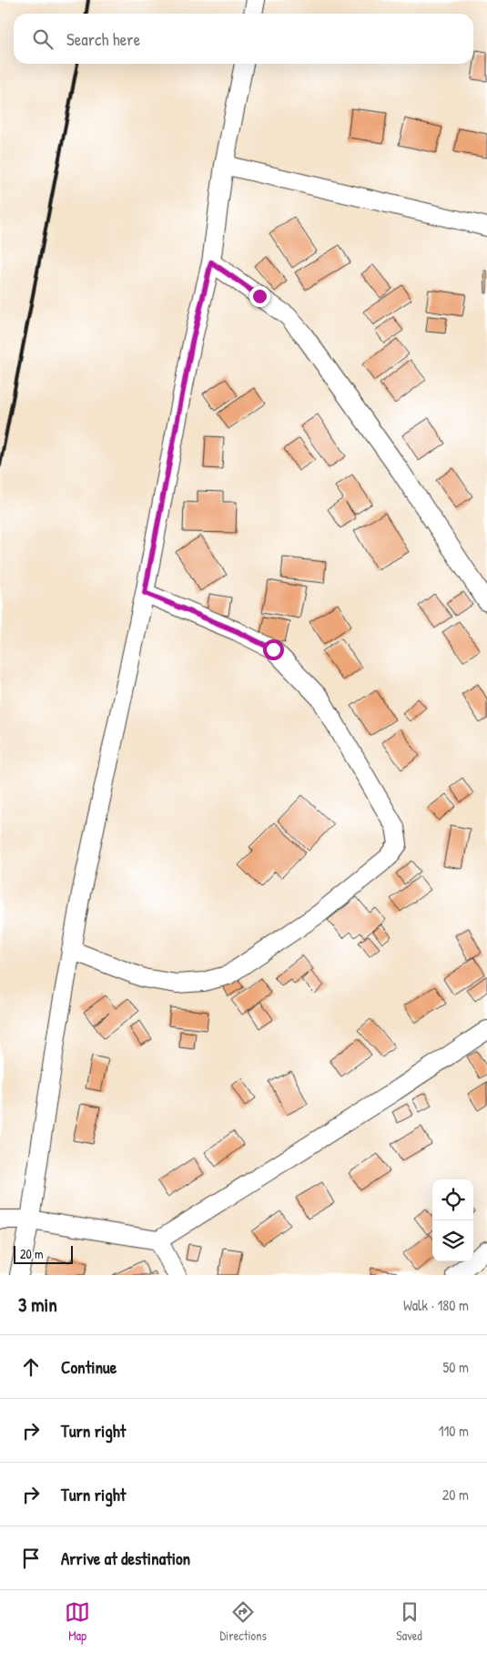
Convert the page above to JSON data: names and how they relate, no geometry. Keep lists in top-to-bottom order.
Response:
{
  "scale_bar": "20 m",
  "page": {
    "search": "Search here",
    "scale": "20 m",
    "heading": ["3 min", "Walk · 180 m"],
    "list": [
      ["Continue", "50 m"],
      ["Turn right", "110 m"],
      ["Turn right", "20 m"],
      "Arrive at destination"
    ],
    "nav": ["Map", "Directions", "Saved"]
  }
}
